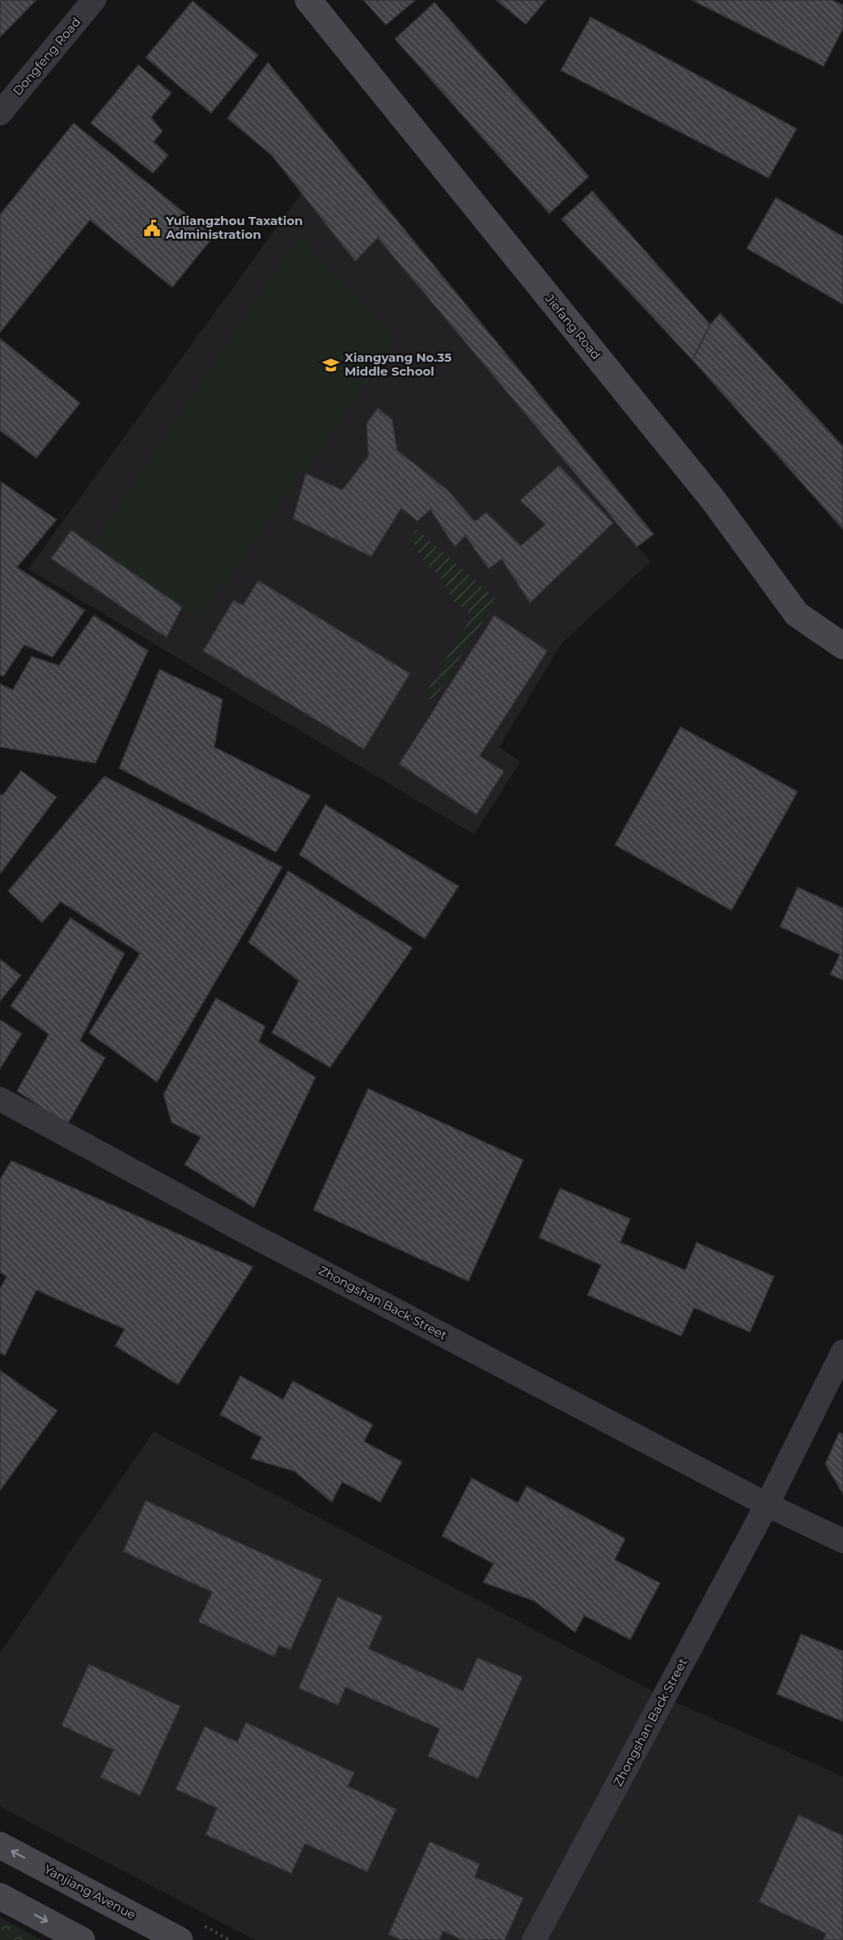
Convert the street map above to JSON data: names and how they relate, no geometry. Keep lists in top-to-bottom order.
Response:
{
  "streets": {
    "street": [
      "Dongfeng Road",
      "Jiefang Road",
      "Zhongshan Back Street",
      "Yanjiang Avenue"
    ]
  },
  "places": {
    "public building": ["Yuliangzhou Taxation Administration"],
    "school or university": ["Xiangyang No.35 Middle School"]
  }
}
